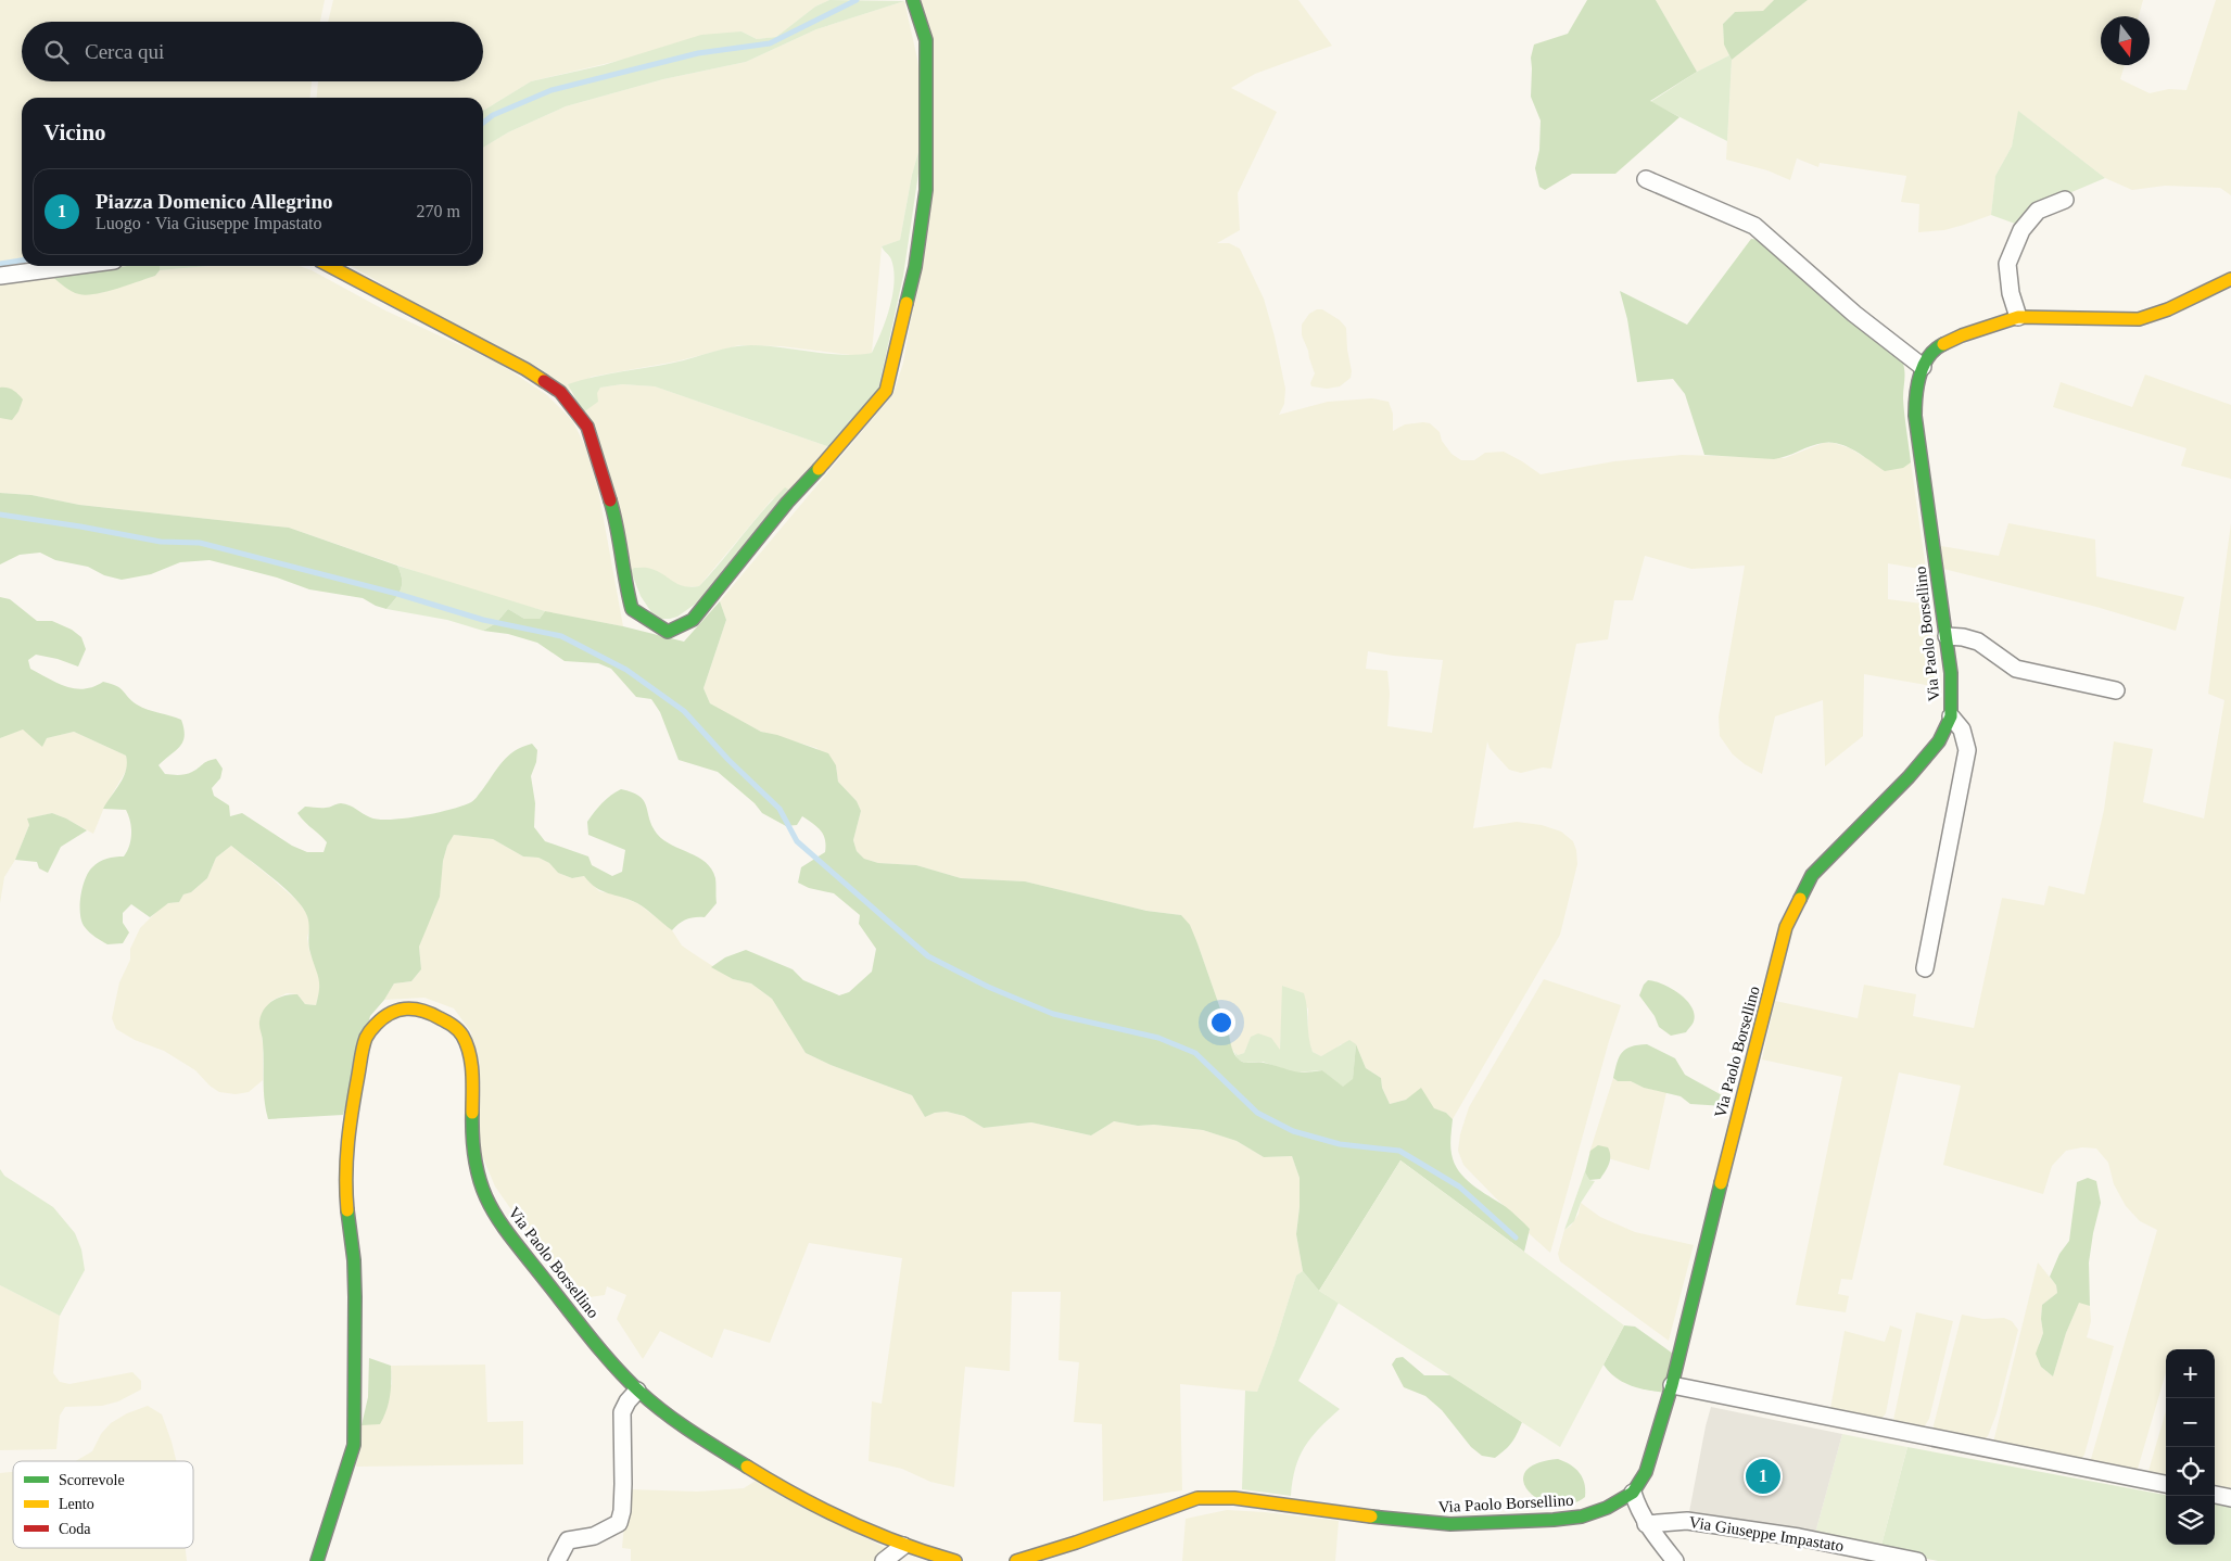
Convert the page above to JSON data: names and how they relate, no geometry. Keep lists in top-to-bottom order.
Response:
{
  "streets": {
    "street": ["Via Paolo Borsellino", "Via Giuseppe Impastato"]
  },
  "legend": ["Scorrevole", "Lento", "Coda"],
  "north": "bottom",
  "page": {
    "search": "Cerca qui",
    "heading": "Vicino",
    "list": [
      {
        "mark": "1",
        "name": "Piazza Domenico Allegrino",
        "note": "Luogo · Via Giuseppe Impastato",
        "value": "270 m"
      }
    ],
    "map_buttons": ["+", "−"],
    "pins": "1"
  }
}
